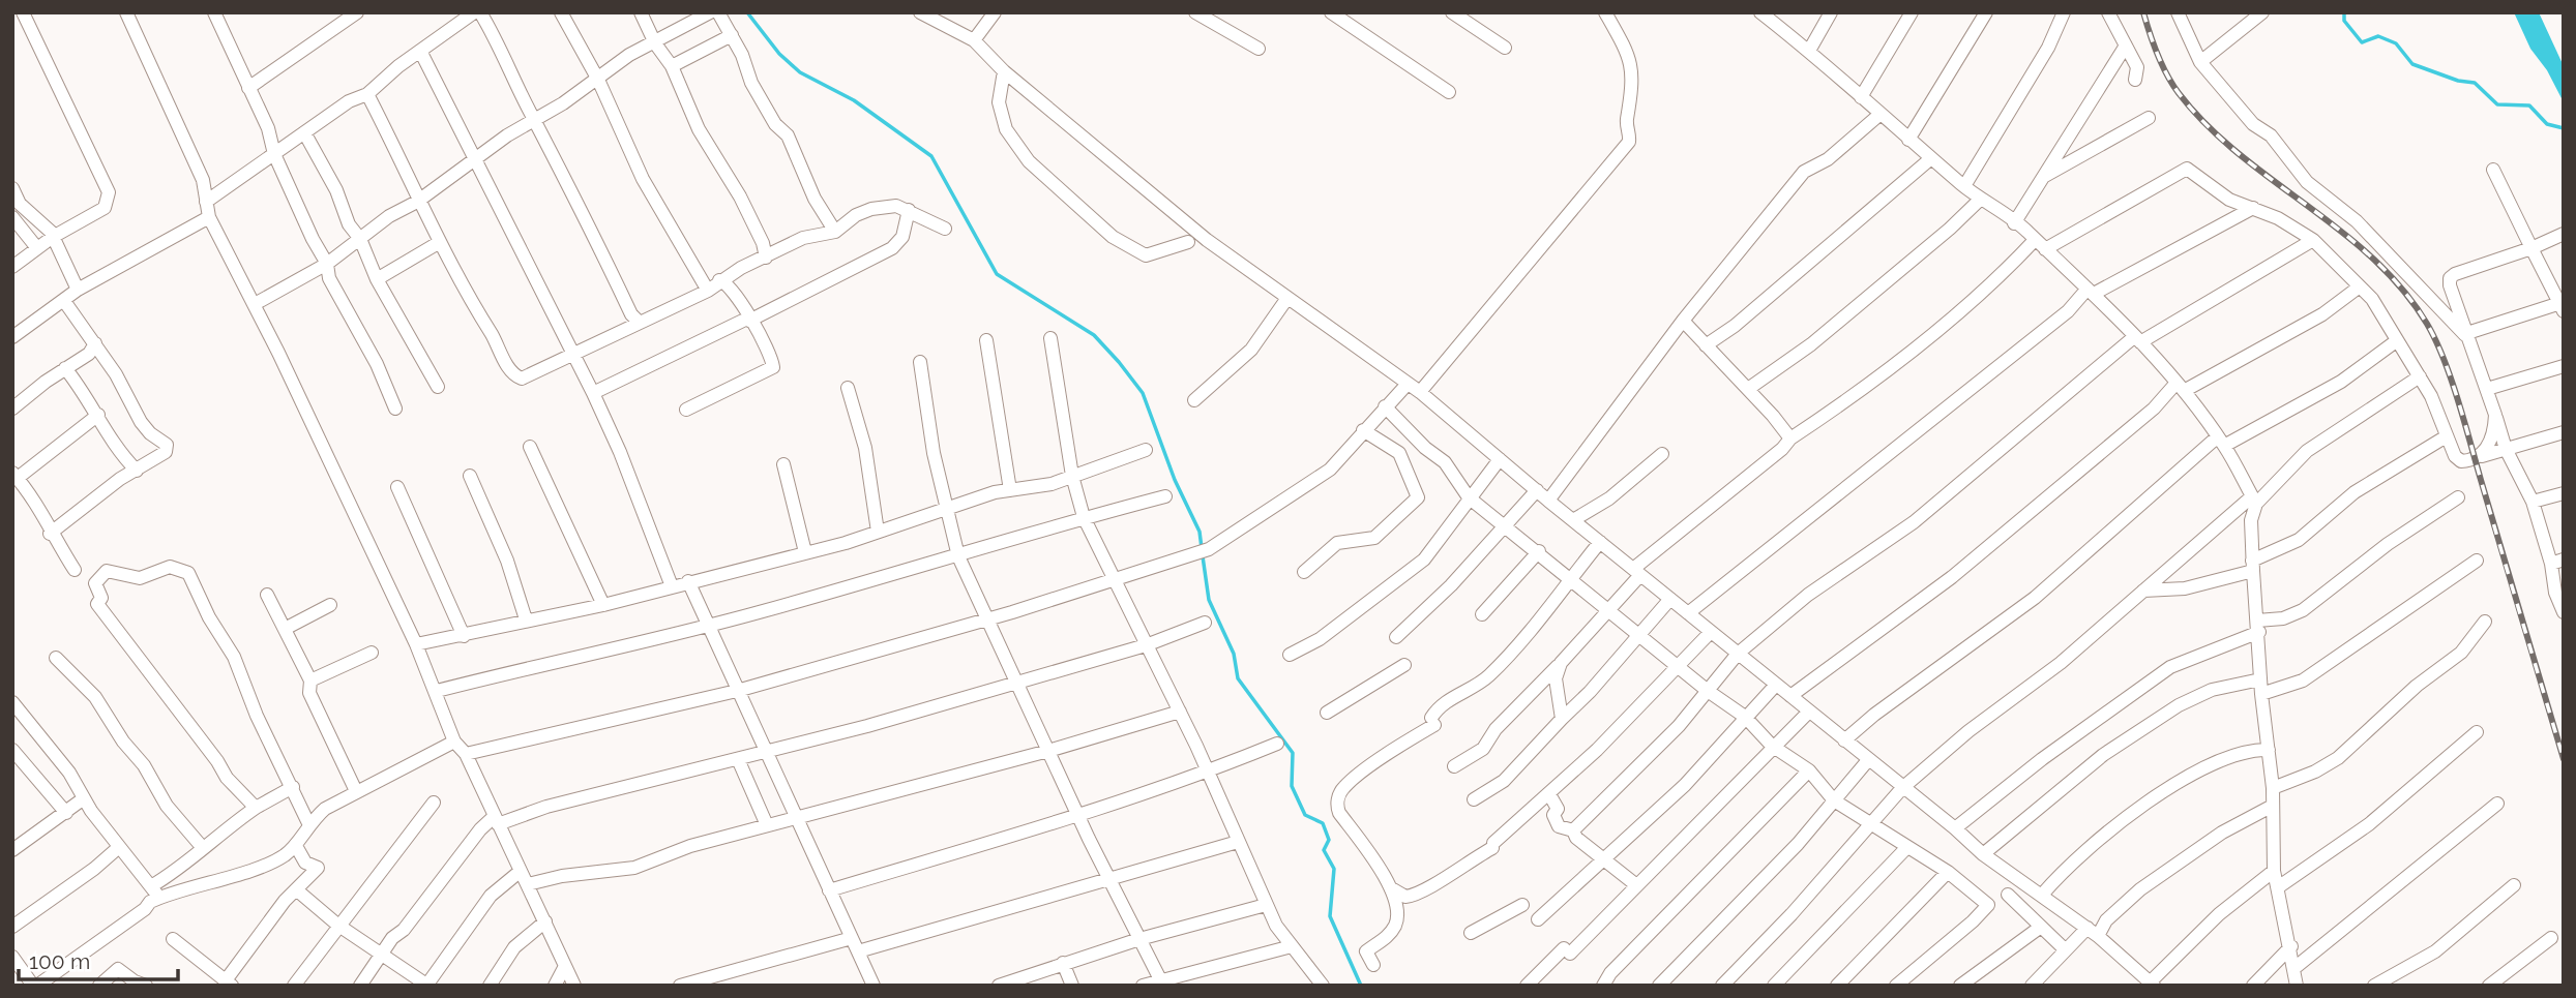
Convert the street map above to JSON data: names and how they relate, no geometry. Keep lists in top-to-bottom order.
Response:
{
  "scale_bar": "100 m"
}
